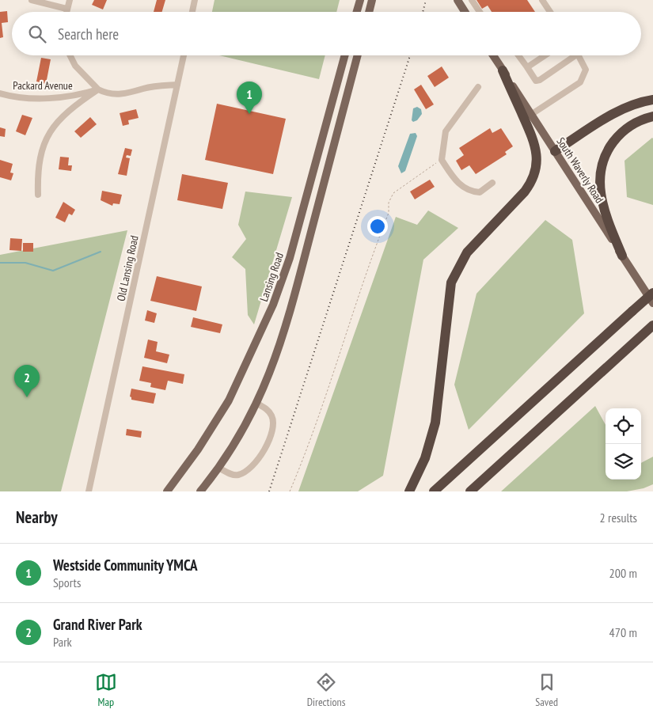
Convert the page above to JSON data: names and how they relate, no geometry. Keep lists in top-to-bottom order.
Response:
{
  "streets": {
    "main road": ["South Waverly Road", "Lansing Road"],
    "street": ["Packard Avenue", "Old Lansing Road"]
  },
  "page": {
    "search": "Search here",
    "pins": ["1", "2"],
    "heading": ["Nearby", "2 results"],
    "list": [
      {
        "mark": "1",
        "name": "Westside Community YMCA",
        "note": "Sports",
        "value": "200 m"
      },
      {
        "mark": "2",
        "name": "Grand River Park",
        "note": "Park",
        "value": "470 m"
      }
    ],
    "nav": ["Map", "Directions", "Saved"]
  }
}
